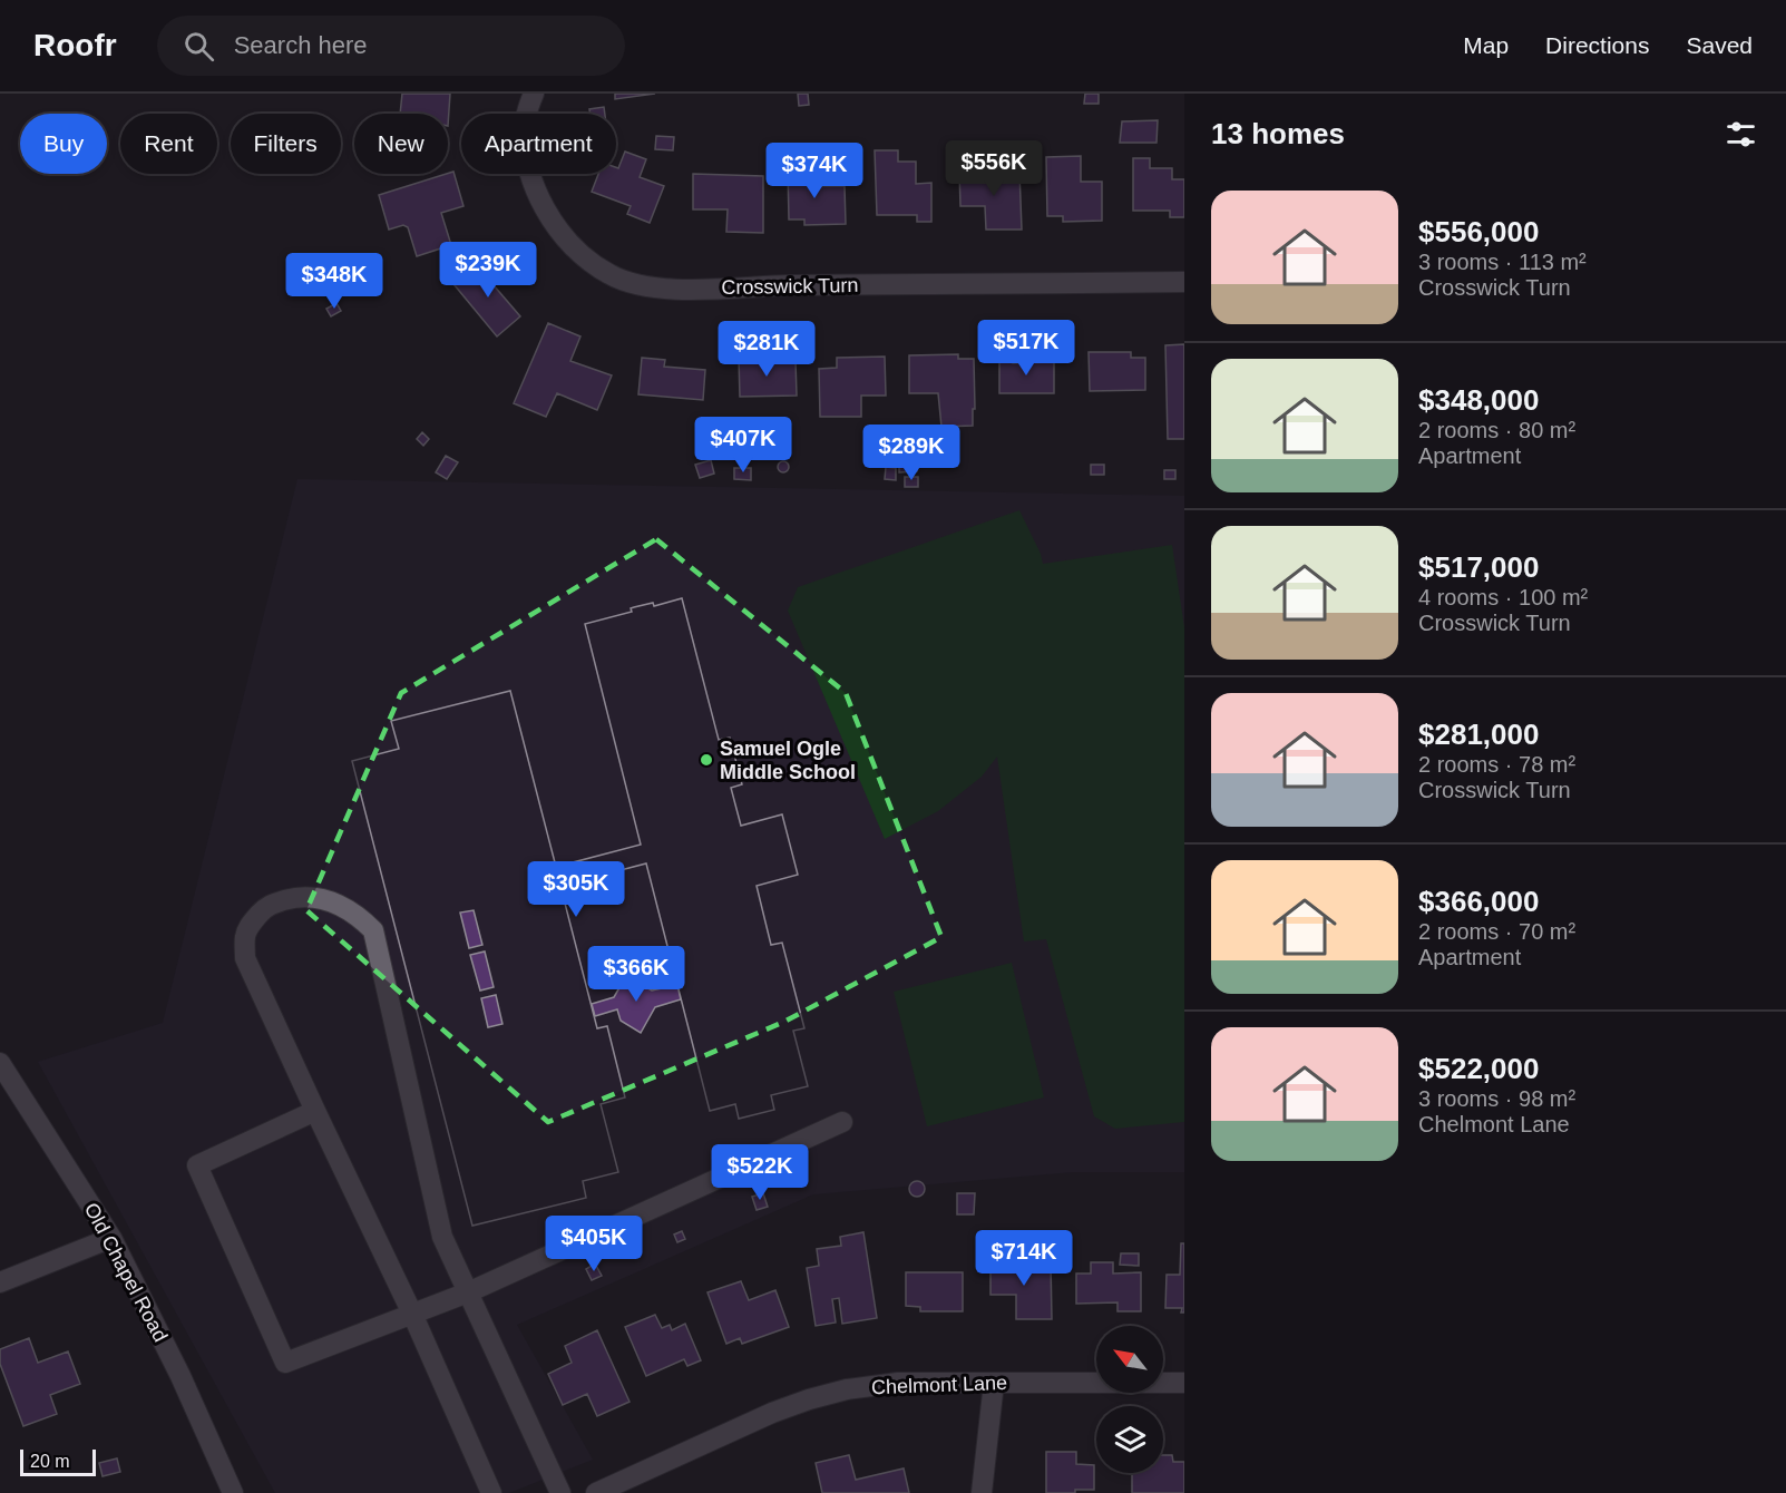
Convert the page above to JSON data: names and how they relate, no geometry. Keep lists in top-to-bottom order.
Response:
{
  "streets": {
    "street": ["Crosswick Turn", "Old Chapel Road", "Chelmont Lane"]
  },
  "places": ["Samuel Ogle Middle School"],
  "scale_bar": "20 m",
  "north": "top left",
  "page": {
    "header": "Roofr",
    "search": "Search here",
    "nav": ["Map", "Directions", "Saved"],
    "heading": "13 homes",
    "chip": [
      "Buy",
      "Rent",
      "Filters",
      "New",
      "Apartment"
    ],
    "price": [
      "$556K",
      "$374K",
      "$239K",
      "$348K",
      "$517K",
      "$281K",
      "$407K",
      "$289K",
      "$305K",
      "$366K",
      "$522K",
      "$405K",
      "$714K"
    ],
    "list": [
      {
        "name": "$556,000",
        "note": "3 rooms · 113 m² · Crosswick Turn"
      },
      {
        "name": "$348,000",
        "note": "2 rooms · 80 m² · Apartment"
      },
      {
        "name": "$517,000",
        "note": "4 rooms · 100 m² · Crosswick Turn"
      },
      {
        "name": "$281,000",
        "note": "2 rooms · 78 m² · Crosswick Turn"
      },
      {
        "name": "$366,000",
        "note": "2 rooms · 70 m² · Apartment"
      },
      {
        "name": "$522,000",
        "note": "3 rooms · 98 m² · Chelmont Lane"
      }
    ],
    "scale": "20 m"
  }
}
